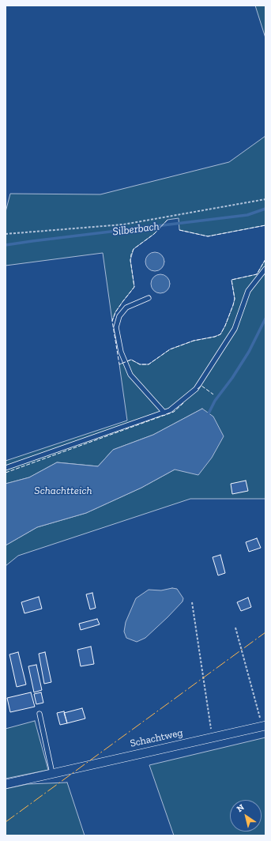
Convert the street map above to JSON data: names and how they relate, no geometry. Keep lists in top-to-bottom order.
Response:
{
  "streets": {
    "street": ["Schachtweg"]
  },
  "water": ["Silberbach", "Schachtteich"],
  "north": "top left"
}
